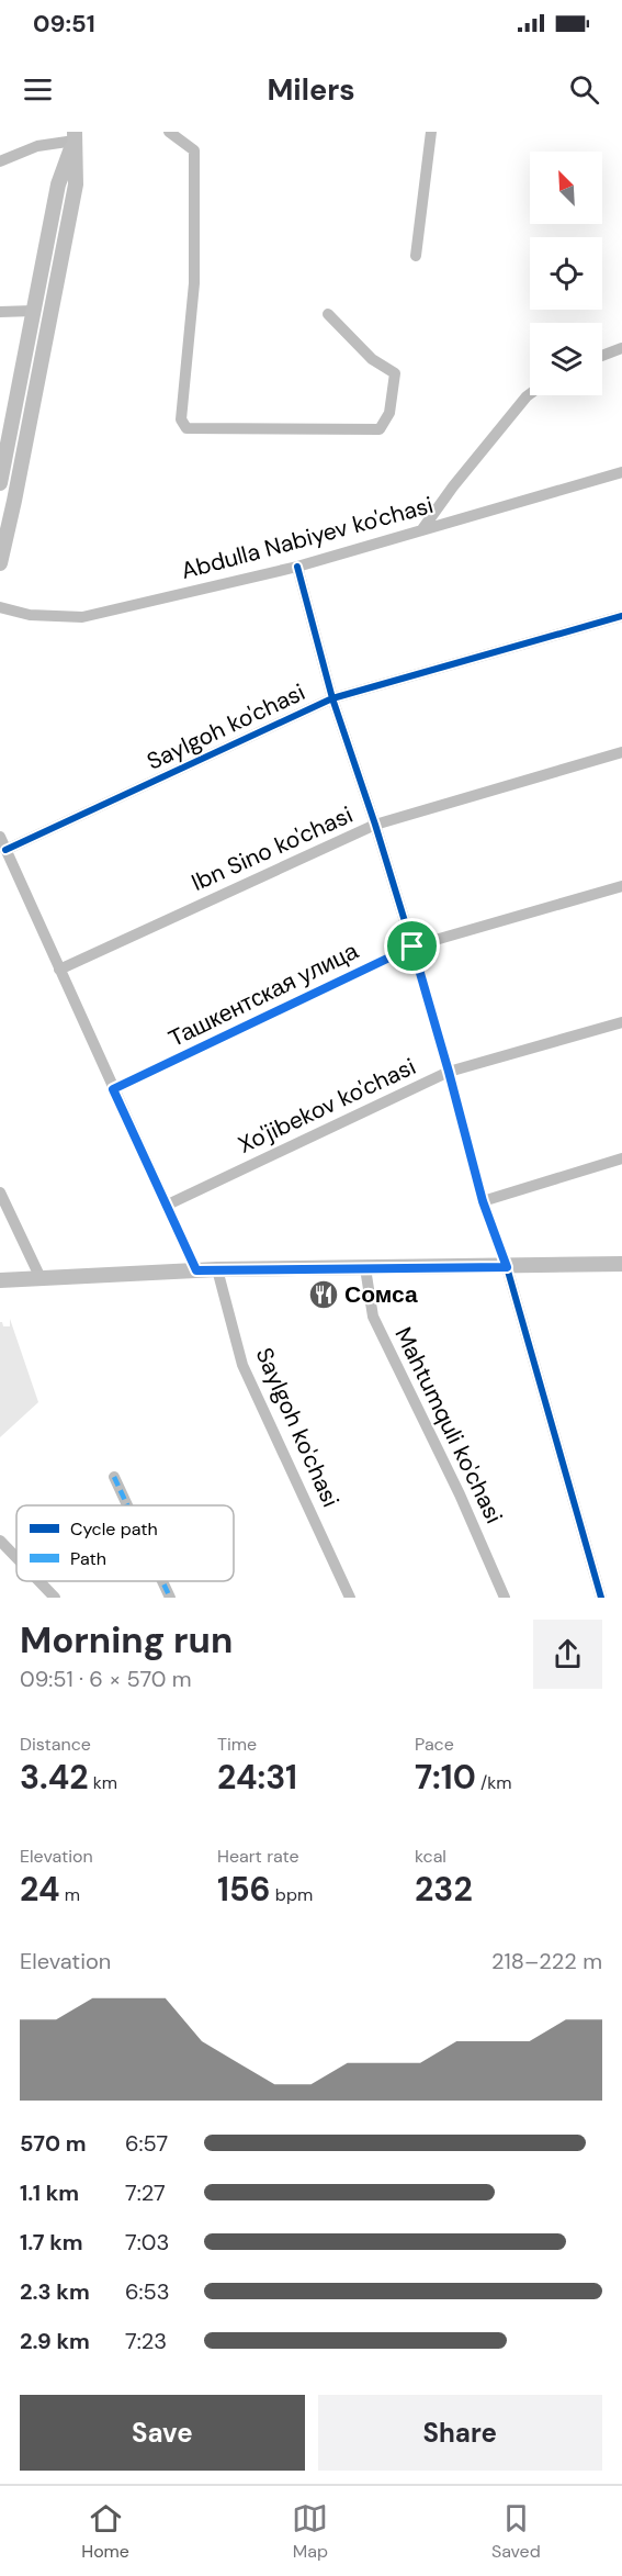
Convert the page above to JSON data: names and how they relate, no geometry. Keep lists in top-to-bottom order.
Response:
{
  "streets": {
    "street": [
      "Abdulla Nabiyev ko'chasi",
      "Saylgoh ko'chasi",
      "Ibn Sino ko'chasi",
      "Ташкентская улица",
      "Xo'jibekov ko'chasi",
      "Mahtumquli ko'chasi"
    ]
  },
  "places": {
    "restaurant": ["Сомса"]
  },
  "legend": ["Cycle path", "Path"],
  "north": "top left",
  "page": {
    "status": "09:51",
    "header": "Milers",
    "heading": ["Morning run", "09:51 · 6 × 570 m"],
    "stats": [
      ["Distance", "3.42 km"],
      ["Time", "24:31"],
      ["Pace", "7:10 /km"],
      ["Elevation", "24 m"],
      ["Heart rate", "156 bpm"],
      ["kcal", "232"]
    ],
    "chart": ["Elevation", "218–222 m"],
    "list": [
      {
        "name": "570 m",
        "note": "6:57"
      },
      {
        "name": "1.1 km",
        "note": "7:27"
      },
      {
        "name": "1.7 km",
        "note": "7:03"
      },
      {
        "name": "2.3 km",
        "note": "6:53"
      },
      {
        "name": "2.9 km",
        "note": "7:23"
      }
    ],
    "buttons": ["Save", "Share"],
    "tabs": ["Home", "Map", "Saved"]
  }
}
